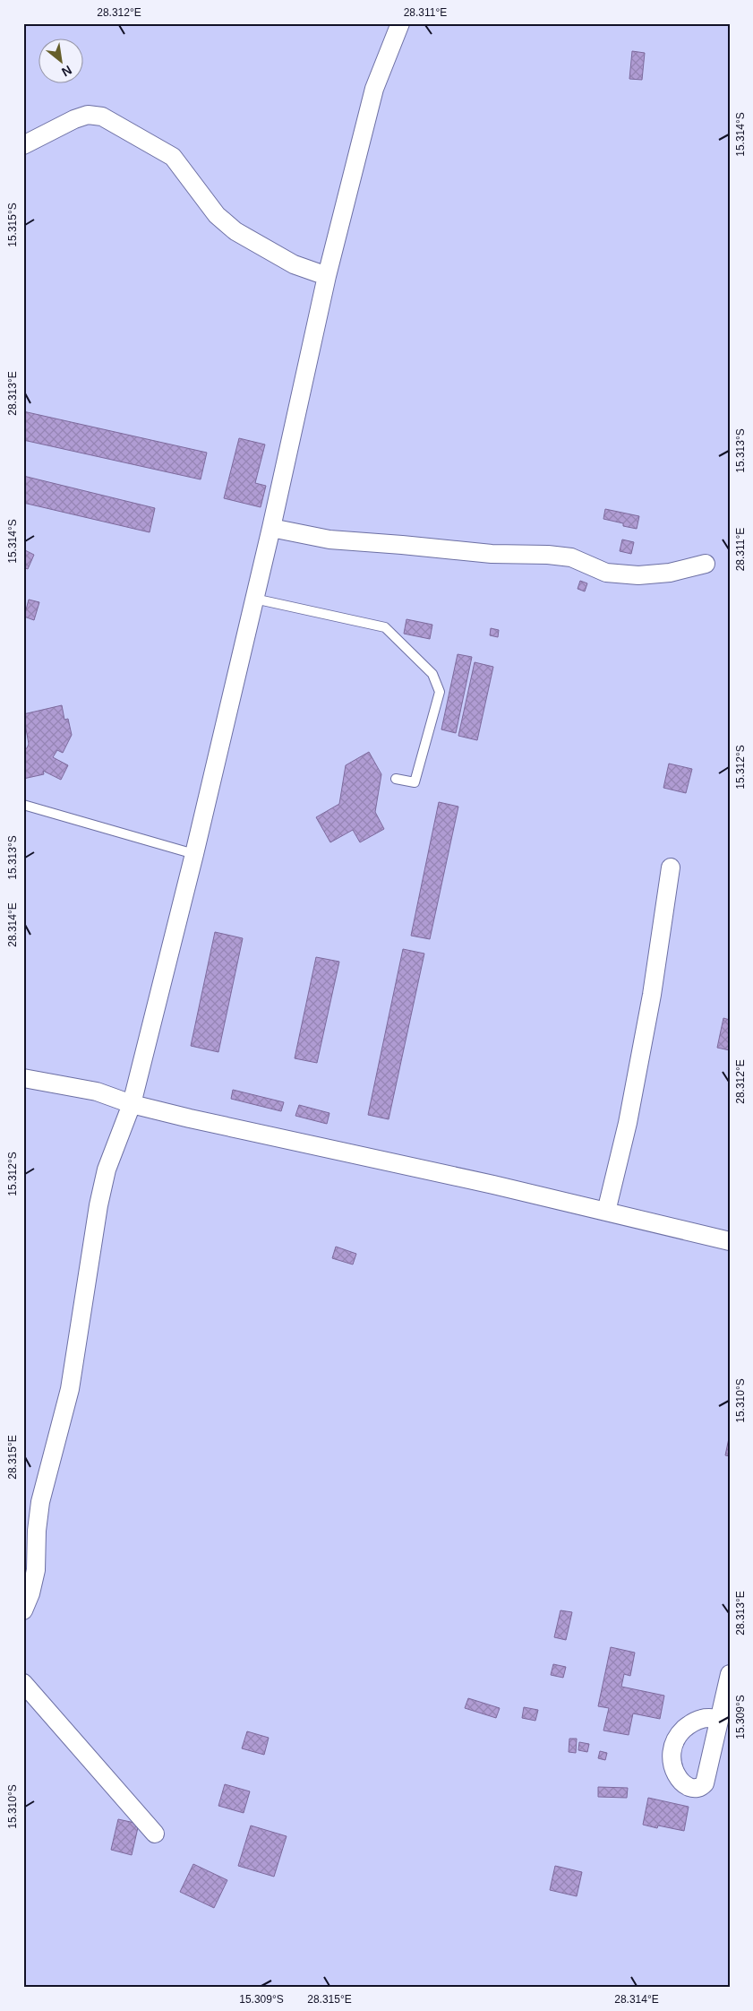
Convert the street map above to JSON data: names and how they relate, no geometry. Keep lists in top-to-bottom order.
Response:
{
  "north": "bottom right",
  "coordinates": [
    "28.312°E",
    "28.311°E",
    "15.314°S",
    "15.315°S",
    "28.313°E",
    "15.313°S",
    "15.312°S",
    "28.314°E",
    "15.310°S",
    "28.315°E",
    "15.309°S"
  ]
}
